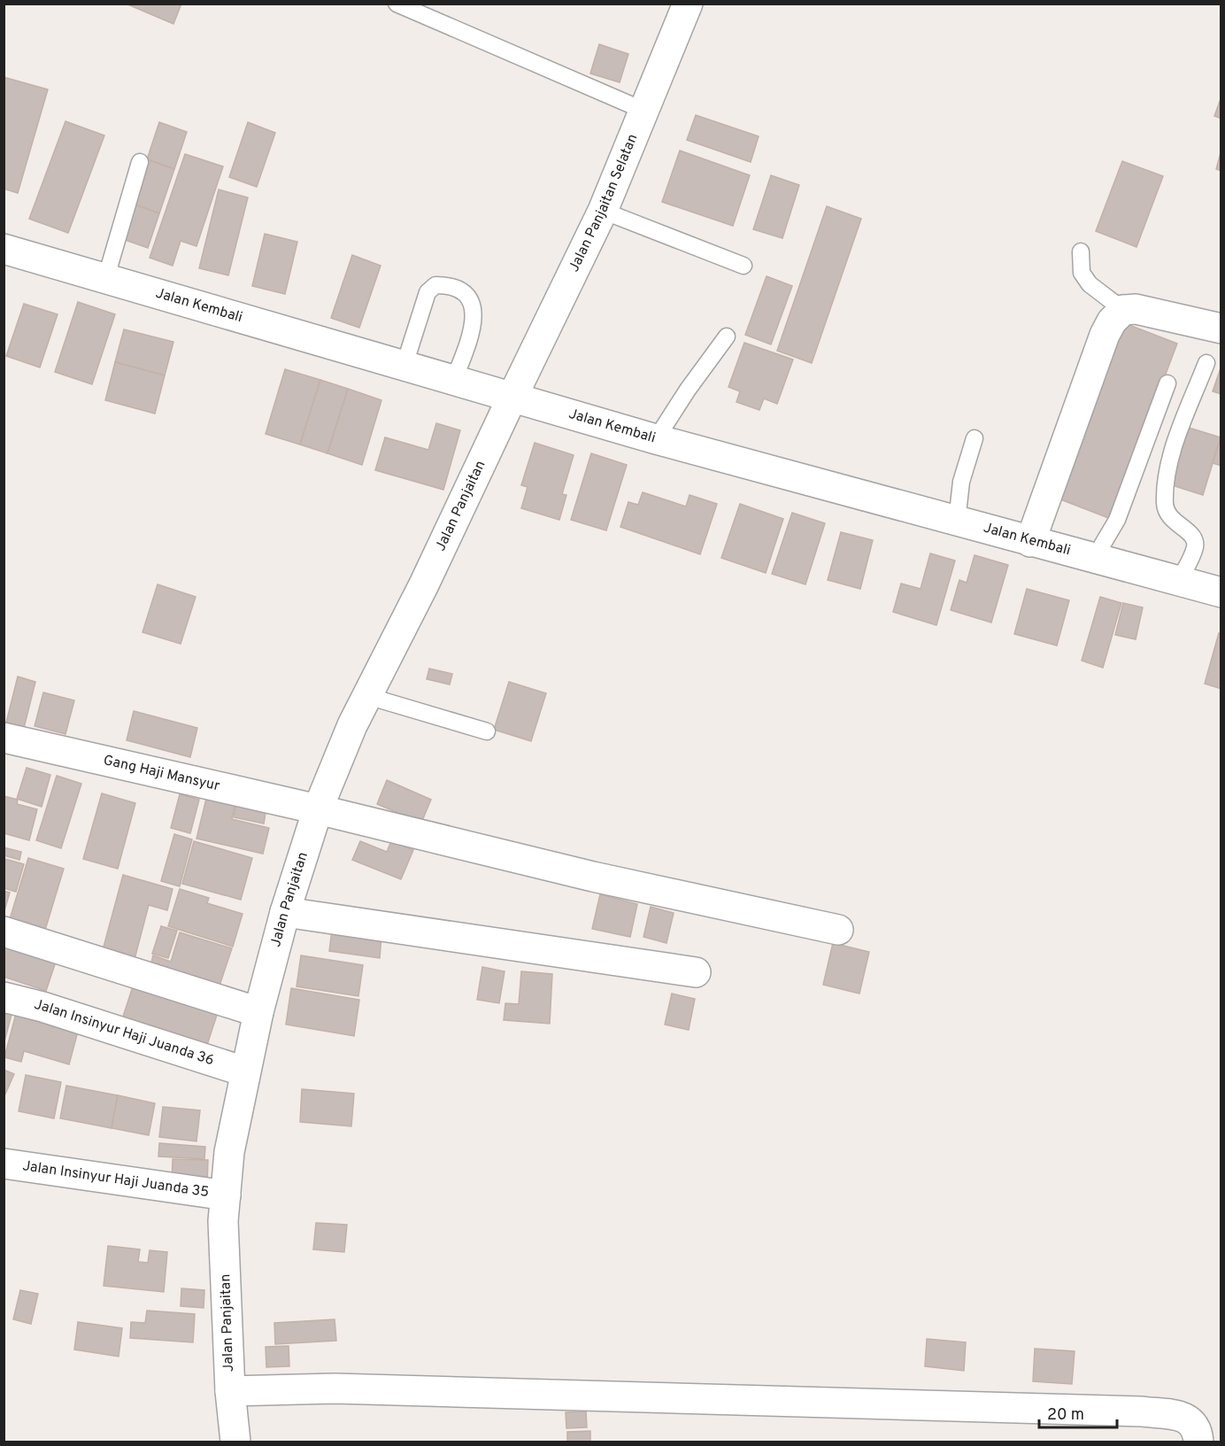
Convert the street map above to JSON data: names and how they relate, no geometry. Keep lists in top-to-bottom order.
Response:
{
  "streets": {
    "street": [
      "Jalan Panjaitan Selatan",
      "Jalan Kembali",
      "Jalan Panjaitan",
      "Gang Haji Mansyur",
      "Jalan Insinyur Haji Juanda 36",
      "Jalan Insinyur Haji Juanda 35"
    ]
  },
  "crossings": [
    ["Jalan Panjaitan Selatan", "Jalan Kembali"],
    ["Jalan Panjaitan Selatan", "Jalan Panjaitan"],
    ["Jalan Kembali", "Jalan Panjaitan"],
    ["Jalan Panjaitan", "Gang Haji Mansyur"],
    ["Jalan Panjaitan", "Jalan Insinyur Haji Juanda 36"],
    ["Jalan Panjaitan", "Jalan Insinyur Haji Juanda 35"]
  ],
  "scale_bar": "20 m"
}
